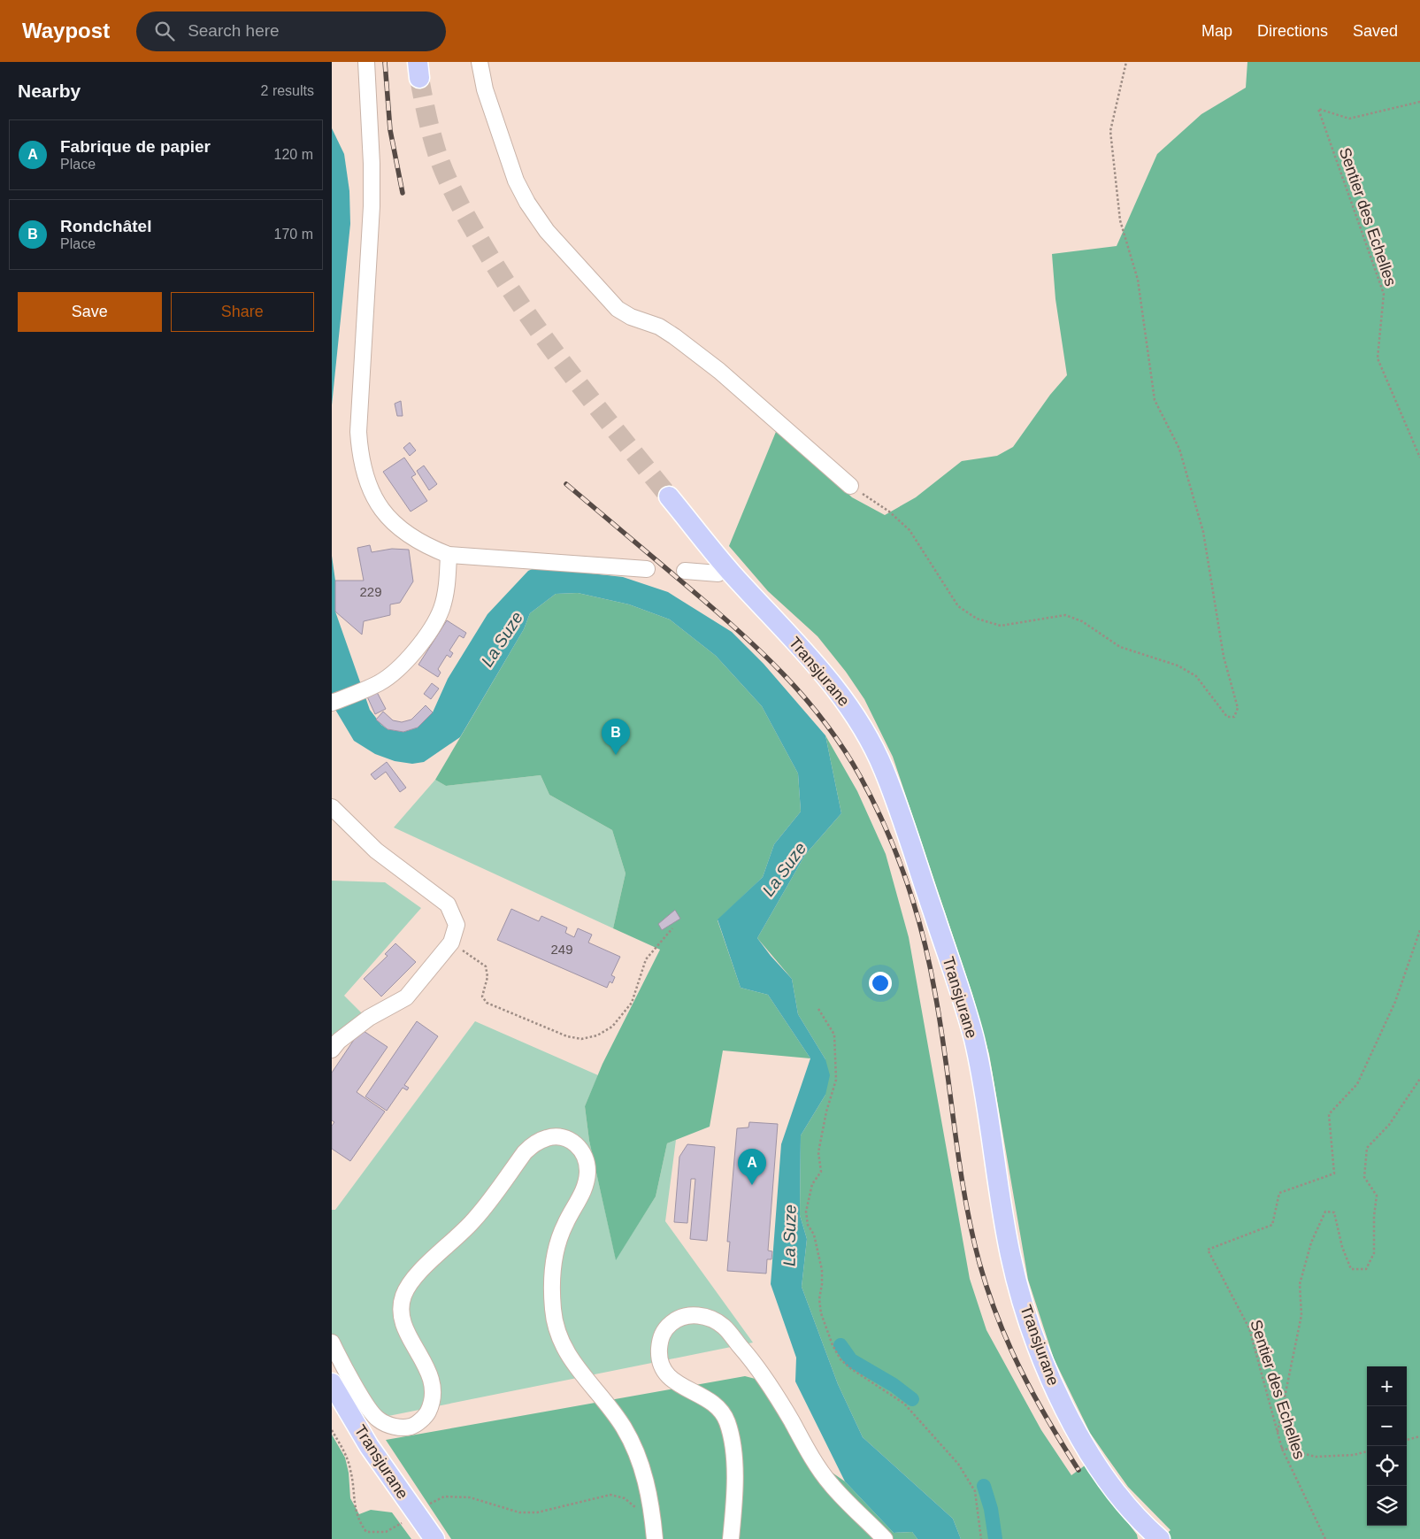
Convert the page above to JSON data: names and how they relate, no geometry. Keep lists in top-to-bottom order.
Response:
{
  "streets": {
    "main road": ["Transjurane"],
    "path": ["Sentier des Echelles"]
  },
  "water": ["La Suze"],
  "house_numbers": ["229", "249"],
  "page": {
    "header": "Waypost",
    "search": "Search here",
    "nav": ["Map", "Directions", "Saved"],
    "heading": ["Nearby", "2 results"],
    "list": [
      {
        "mark": "A",
        "name": "Fabrique de papier",
        "note": "Place",
        "value": "120 m"
      },
      {
        "mark": "B",
        "name": "Rondchâtel",
        "note": "Place",
        "value": "170 m"
      }
    ],
    "buttons": ["Save", "Share"],
    "pins": ["B", "A"],
    "map_buttons": ["+", "−"]
  }
}
